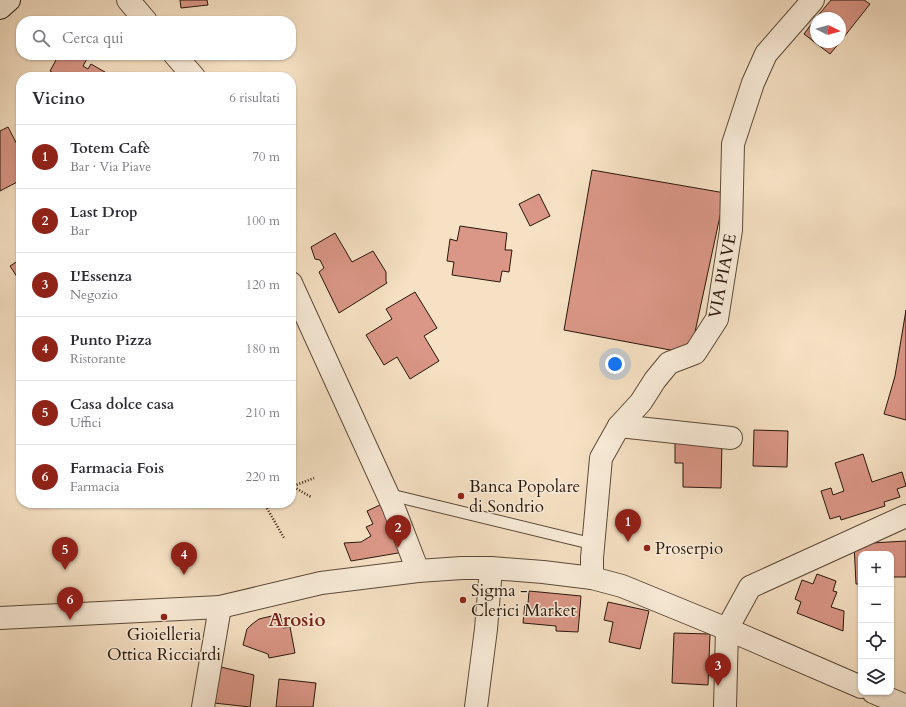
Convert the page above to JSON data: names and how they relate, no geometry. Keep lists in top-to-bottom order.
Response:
{
  "streets": {
    "street": ["VIA PIAVE"]
  },
  "districts": ["Arosio"],
  "places": [
    "Banca Popolare di Sondrio",
    "Proserpio",
    "Sigma - Clerici Market",
    "Gioielleria Ottica Ricciardi"
  ],
  "north": "right",
  "page": {
    "search": "Cerca qui",
    "heading": ["Vicino", "6 risultati"],
    "list": [
      {
        "mark": "1",
        "name": "Totem Cafè",
        "note": "Bar · Via Piave",
        "value": "70 m"
      },
      {
        "mark": "2",
        "name": "Last Drop",
        "note": "Bar",
        "value": "100 m"
      },
      {
        "mark": "3",
        "name": "L'Essenza",
        "note": "Negozio",
        "value": "120 m"
      },
      {
        "mark": "4",
        "name": "Punto Pizza",
        "note": "Ristorante",
        "value": "180 m"
      },
      {
        "mark": "5",
        "name": "Casa dolce casa",
        "note": "Uffici",
        "value": "210 m"
      },
      {
        "mark": "6",
        "name": "Farmacia Fois",
        "note": "Farmacia",
        "value": "220 m"
      }
    ],
    "pins": [
      "1",
      "2",
      "5",
      "4",
      "6",
      "3"
    ],
    "map_buttons": ["+", "−"]
  }
}
